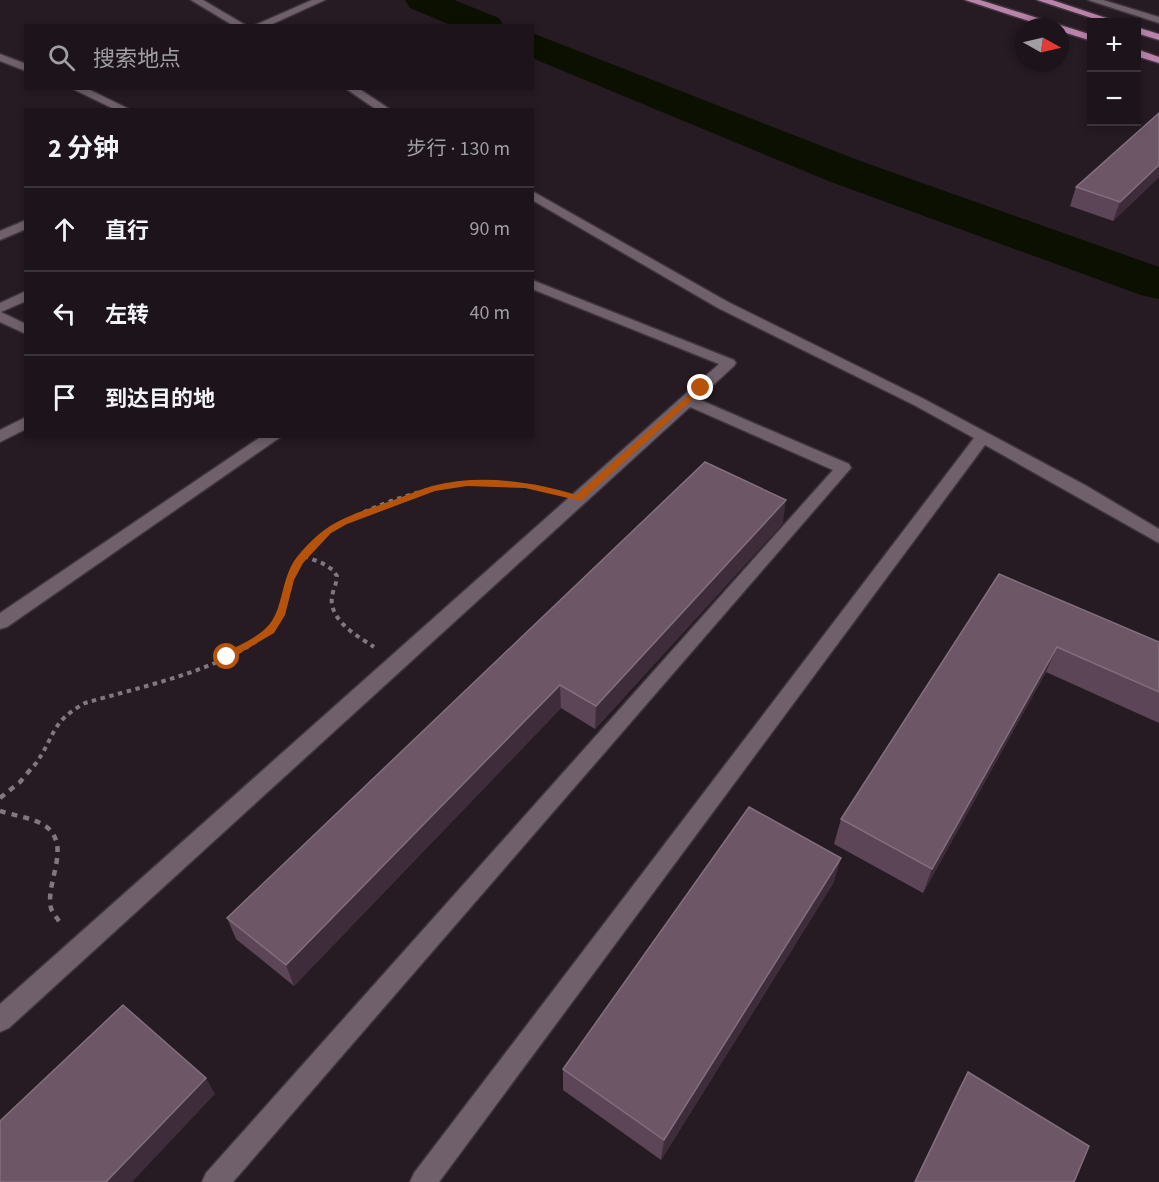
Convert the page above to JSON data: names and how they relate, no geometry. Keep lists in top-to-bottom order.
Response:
{
  "north": "right",
  "page": {
    "map_buttons": ["+", "−"],
    "search": "搜索地点",
    "heading": ["2 分钟", "步行 · 130 m"],
    "list": [
      ["直行", "90 m"],
      ["左转", "40 m"],
      "到达目的地"
    ]
  }
}
